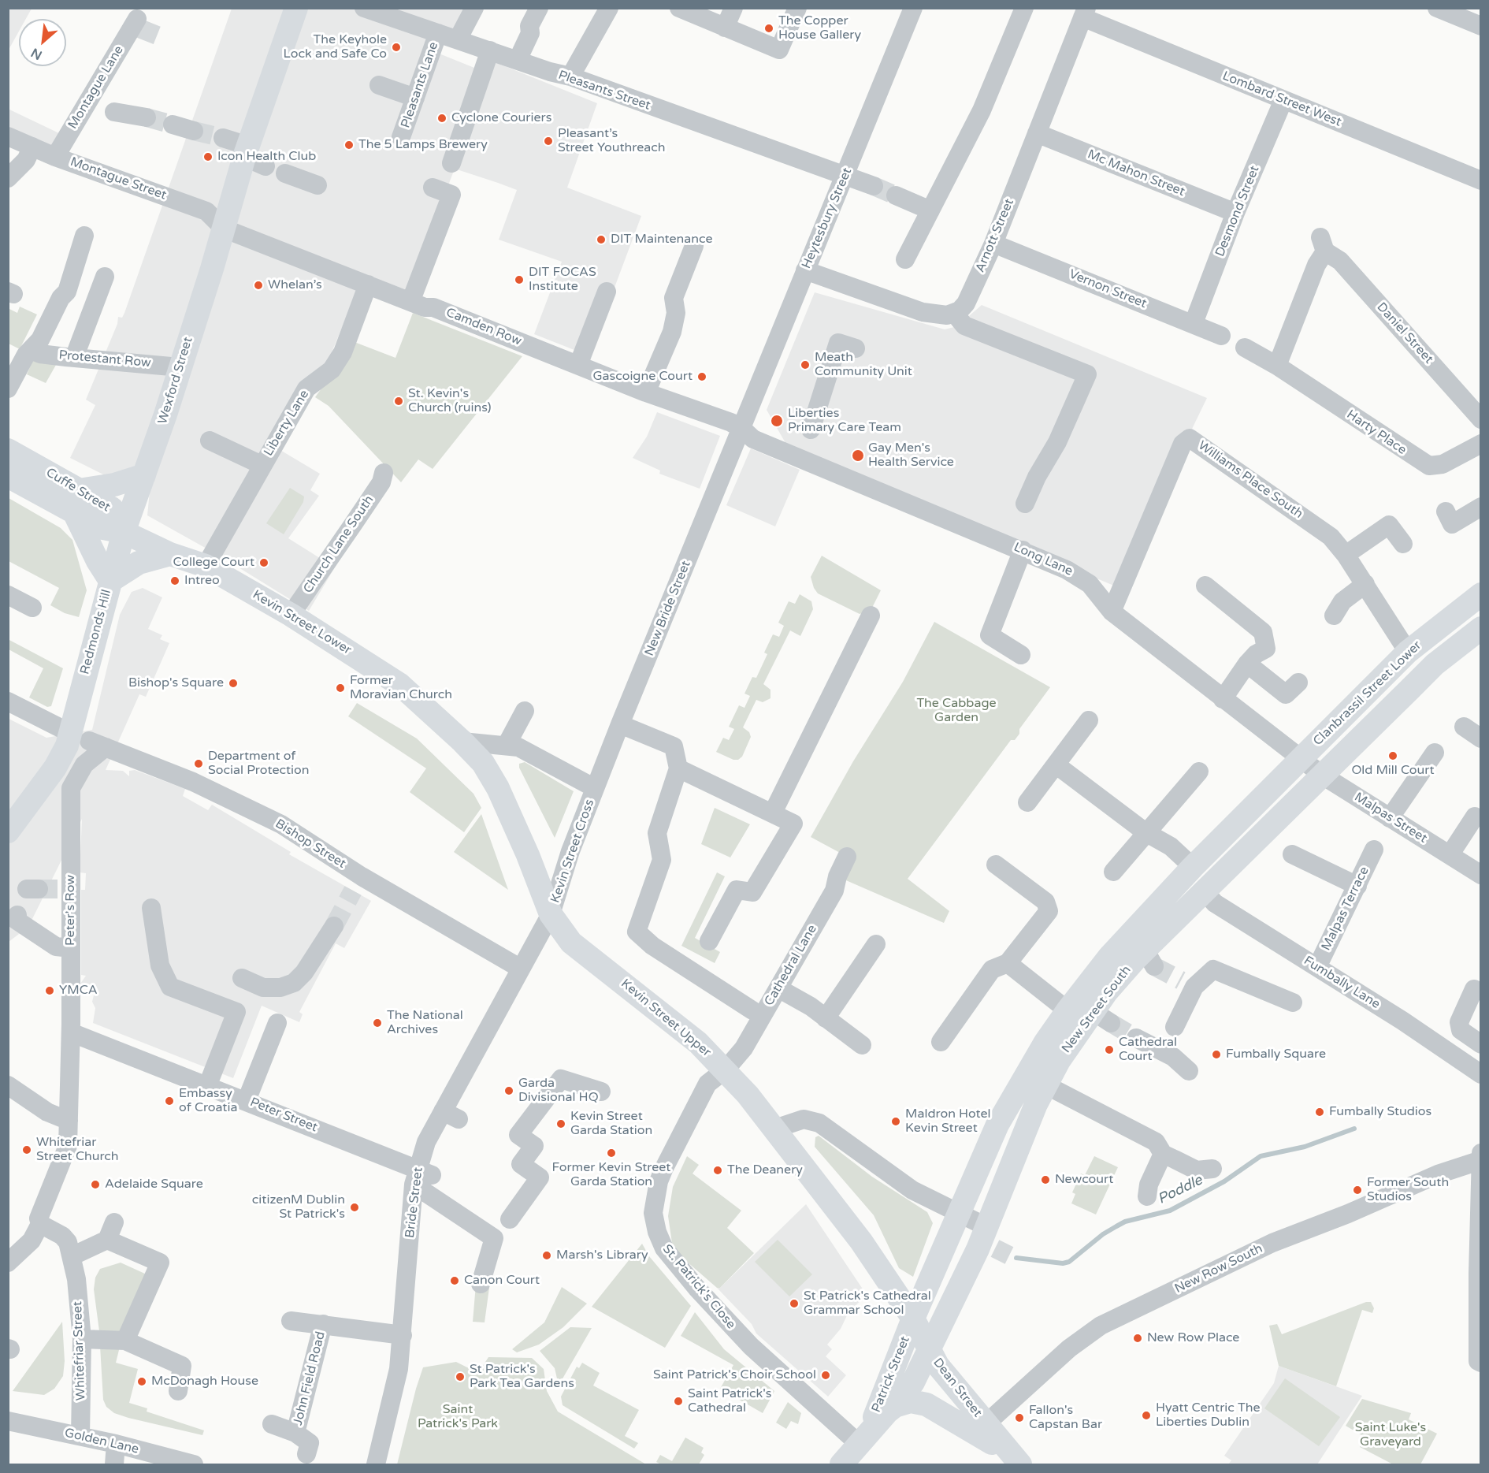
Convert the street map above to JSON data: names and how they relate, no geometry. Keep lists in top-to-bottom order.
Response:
{
  "streets": {
    "main road": [
      "Wexford Street",
      "Cuffe Street",
      "Kevin Street Lower",
      "Redmonds Hill",
      "Clanbrassil Street Lower",
      "New Street South",
      "Kevin Street Upper",
      "Patrick Street",
      "Dean Street"
    ],
    "street": [
      "Pleasants Lane",
      "Montague Lane",
      "Pleasants Street",
      "Lombard Street West",
      "Mc Mahon Street",
      "Montague Street",
      "Desmond Street",
      "Heytesbury Street",
      "Arnott Street",
      "Vernon Street",
      "Camden Row",
      "Daniel Street",
      "Protestant Row",
      "Liberty Lane",
      "Harty Place",
      "Williams Place South",
      "Church Lane South",
      "Long Lane",
      "New Bride Street",
      "Malpas Street",
      "Bishop Street",
      "Kevin Street Cross",
      "Malpas Terrace",
      "Peter's Row",
      "Cathedral Lane",
      "Fumbally Lane",
      "Peter Street",
      "Bride Street",
      "New Row South",
      "St. Patrick's Close",
      "Whitefriar Street",
      "John Field Road",
      "Golden Lane"
    ]
  },
  "crossings": [
    ["Pleasants Lane", "Pleasants Street"],
    ["Montague Lane", "Montague Street"],
    ["Pleasants Street", "Heytesbury Street"],
    ["Lombard Street West", "Desmond Street"],
    ["Lombard Street West", "Arnott Street"],
    ["Mc Mahon Street", "Desmond Street"],
    ["Mc Mahon Street", "Arnott Street"],
    ["Montague Street", "Camden Row"],
    ["Montague Street", "Wexford Street"],
    ["Desmond Street", "Vernon Street"],
    ["Heytesbury Street", "Camden Row"],
    ["Heytesbury Street", "Long Lane"],
    ["Heytesbury Street", "New Bride Street"],
    ["Arnott Street", "Vernon Street"],
    ["Camden Row", "Wexford Street"],
    ["Camden Row", "Liberty Lane"],
    ["Camden Row", "Long Lane"],
    ["Camden Row", "New Bride Street"],
    ["Daniel Street", "Harty Place"],
    ["Protestant Row", "Wexford Street"],
    ["Wexford Street", "Cuffe Street"],
    ["Wexford Street", "Kevin Street Lower"],
    ["Wexford Street", "Redmonds Hill"],
    ["Liberty Lane", "Kevin Street Lower"],
    ["Williams Place South", "Long Lane"],
    ["Williams Place South", "Clanbrassil Street Lower"],
    ["Cuffe Street", "Kevin Street Lower"],
    ["Cuffe Street", "Redmonds Hill"],
    ["Church Lane South", "Kevin Street Lower"],
    ["Long Lane", "New Bride Street"],
    ["Long Lane", "Clanbrassil Street Lower"],
    ["Long Lane", "Malpas Street"],
    ["Long Lane", "New Street South"],
    ["New Bride Street", "Kevin Street Cross"],
    ["Kevin Street Lower", "Redmonds Hill"],
    ["Kevin Street Lower", "Kevin Street Cross"],
    ["Kevin Street Lower", "Kevin Street Upper"],
    ["Kevin Street Lower", "Bride Street"],
    ["Redmonds Hill", "Bishop Street"],
    ["Redmonds Hill", "Peter's Row"],
    ["Clanbrassil Street Lower", "Malpas Street"],
    ["Clanbrassil Street Lower", "New Street South"],
    ["Malpas Street", "New Street South"],
    ["Bishop Street", "Peter's Row"],
    ["Bishop Street", "Bride Street"],
    ["Kevin Street Cross", "Kevin Street Upper"],
    ["Kevin Street Cross", "Bride Street"],
    ["Malpas Terrace", "Fumbally Lane"],
    ["Peter's Row", "Peter Street"],
    ["Cathedral Lane", "Kevin Street Upper"],
    ["Cathedral Lane", "St. Patrick's Close"],
    ["Fumbally Lane", "New Street South"],
    ["New Street South", "Kevin Street Upper"],
    ["New Street South", "Patrick Street"],
    ["New Street South", "Dean Street"],
    ["Kevin Street Upper", "Bride Street"],
    ["Kevin Street Upper", "St. Patrick's Close"],
    ["Kevin Street Upper", "Patrick Street"],
    ["Kevin Street Upper", "Dean Street"],
    ["Peter Street", "Bride Street"],
    ["Bride Street", "John Field Road"],
    ["New Row South", "Dean Street"],
    ["St. Patrick's Close", "Patrick Street"],
    ["Whitefriar Street", "Golden Lane"],
    ["Patrick Street", "Dean Street"]
  ],
  "water": ["Poddle"],
  "parks": ["The Cabbage Garden", "Saint Patrick's Park", "Saint Luke's Graveyard"],
  "places": [
    "The Copper House Gallery",
    "The Keyhole Lock and Safe Co",
    "Cyclone Couriers",
    "Pleasant’s Street Youthreach",
    "The 5 Lamps Brewery",
    "Icon Health Club",
    "DIT Maintenance",
    "DIT FOCAS Institute",
    "Whelan’s",
    "Meath Community Unit",
    "Gascoigne Court",
    "St. Kevin's Church (ruins)",
    "Liberties Primary Care Team",
    "Gay Men's Health Service",
    "College Court",
    "Intreo",
    "Bishop's Square",
    "Former Moravian Church",
    "Old Mill Court",
    "Department of Social Protection",
    "YMCA",
    "The National Archives",
    "Cathedral Court",
    "Fumbally Square",
    "Garda Divisional HQ",
    "Embassy of Croatia",
    "Fumbally Studios",
    "Maldron Hotel Kevin Street",
    "Kevin Street Garda Station",
    "Whitefriar Street Church",
    "Former Kevin Street Garda Station",
    "The Deanery",
    "Newcourt",
    "Adelaide Square",
    "Former South Studios",
    "citizenM Dublin St Patrick's",
    "Marsh's Library",
    "Canon Court",
    "St Patrick's Cathedral Grammar School",
    "New Row Place",
    "Saint Patrick's Choir School",
    "St Patrick's Park Tea Gardens",
    "McDonagh House",
    "Saint Patrick's Cathedral",
    "Hyatt Centric The Liberties Dublin",
    "Fallon's Capstan Bar"
  ],
  "north": "bottom left"
}
